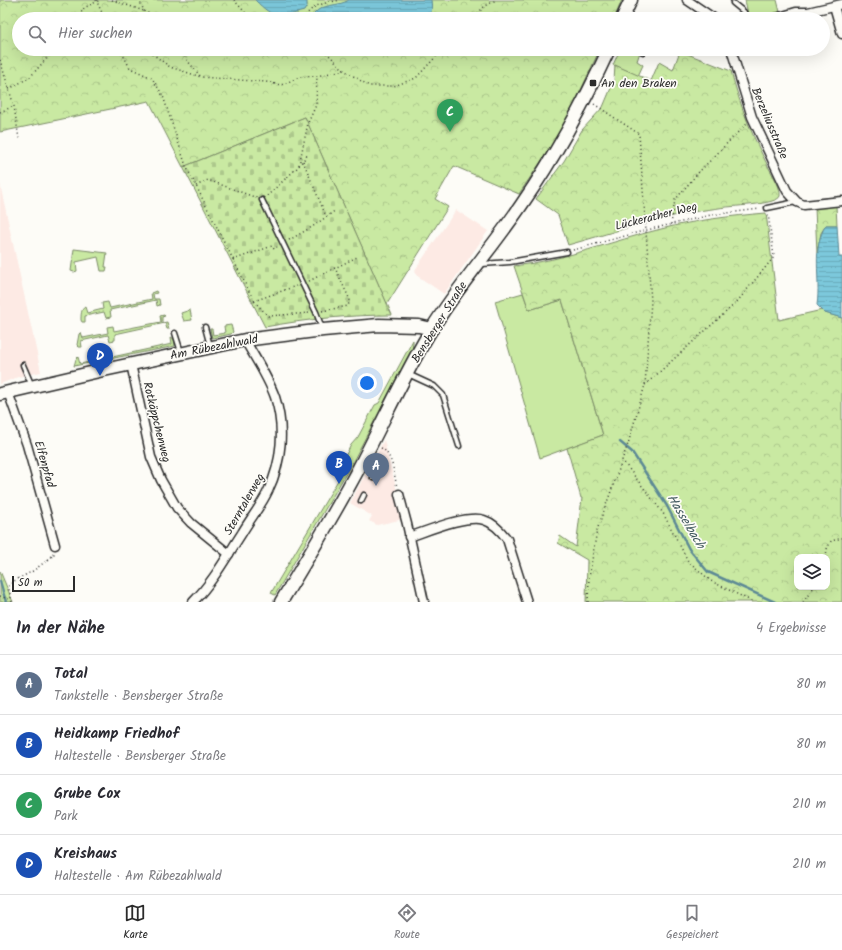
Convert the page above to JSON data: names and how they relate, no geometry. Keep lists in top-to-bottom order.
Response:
{
  "streets": {
    "main road": ["Bensberger Straße", "Am Rübezahlwald"],
    "street": [
      "Berzeliusstraße",
      "Rotkäppchenweg",
      "Elfenpfad",
      "Sterntalerweg"
    ],
    "path": ["Lückerather Weg"]
  },
  "crossings": [
    ["Bensberger Straße", "Am Rübezahlwald"],
    ["Am Rübezahlwald", "Rotkäppchenweg"],
    ["Am Rübezahlwald", "Elfenpfad"],
    ["Am Rübezahlwald", "Sterntalerweg"],
    ["Rotkäppchenweg", "Sterntalerweg"]
  ],
  "water": ["Hasselbach"],
  "places": {
    "transit": ["An den Braken"]
  },
  "scale_bar": "50 m",
  "page": {
    "search": "Hier suchen",
    "pins": [
      "C",
      "D",
      "B",
      "A"
    ],
    "scale": "50 m",
    "heading": ["In der Nähe", "4 Ergebnisse"],
    "list": [
      {
        "mark": "A",
        "name": "Total",
        "note": "Tankstelle · Bensberger Straße",
        "value": "80 m"
      },
      {
        "mark": "B",
        "name": "Heidkamp Friedhof",
        "note": "Haltestelle · Bensberger Straße",
        "value": "80 m"
      },
      {
        "mark": "C",
        "name": "Grube Cox",
        "note": "Park",
        "value": "210 m"
      },
      {
        "mark": "D",
        "name": "Kreishaus",
        "note": "Haltestelle · Am Rübezahlwald",
        "value": "210 m"
      }
    ],
    "nav": ["Karte", "Route", "Gespeichert"]
  }
}
